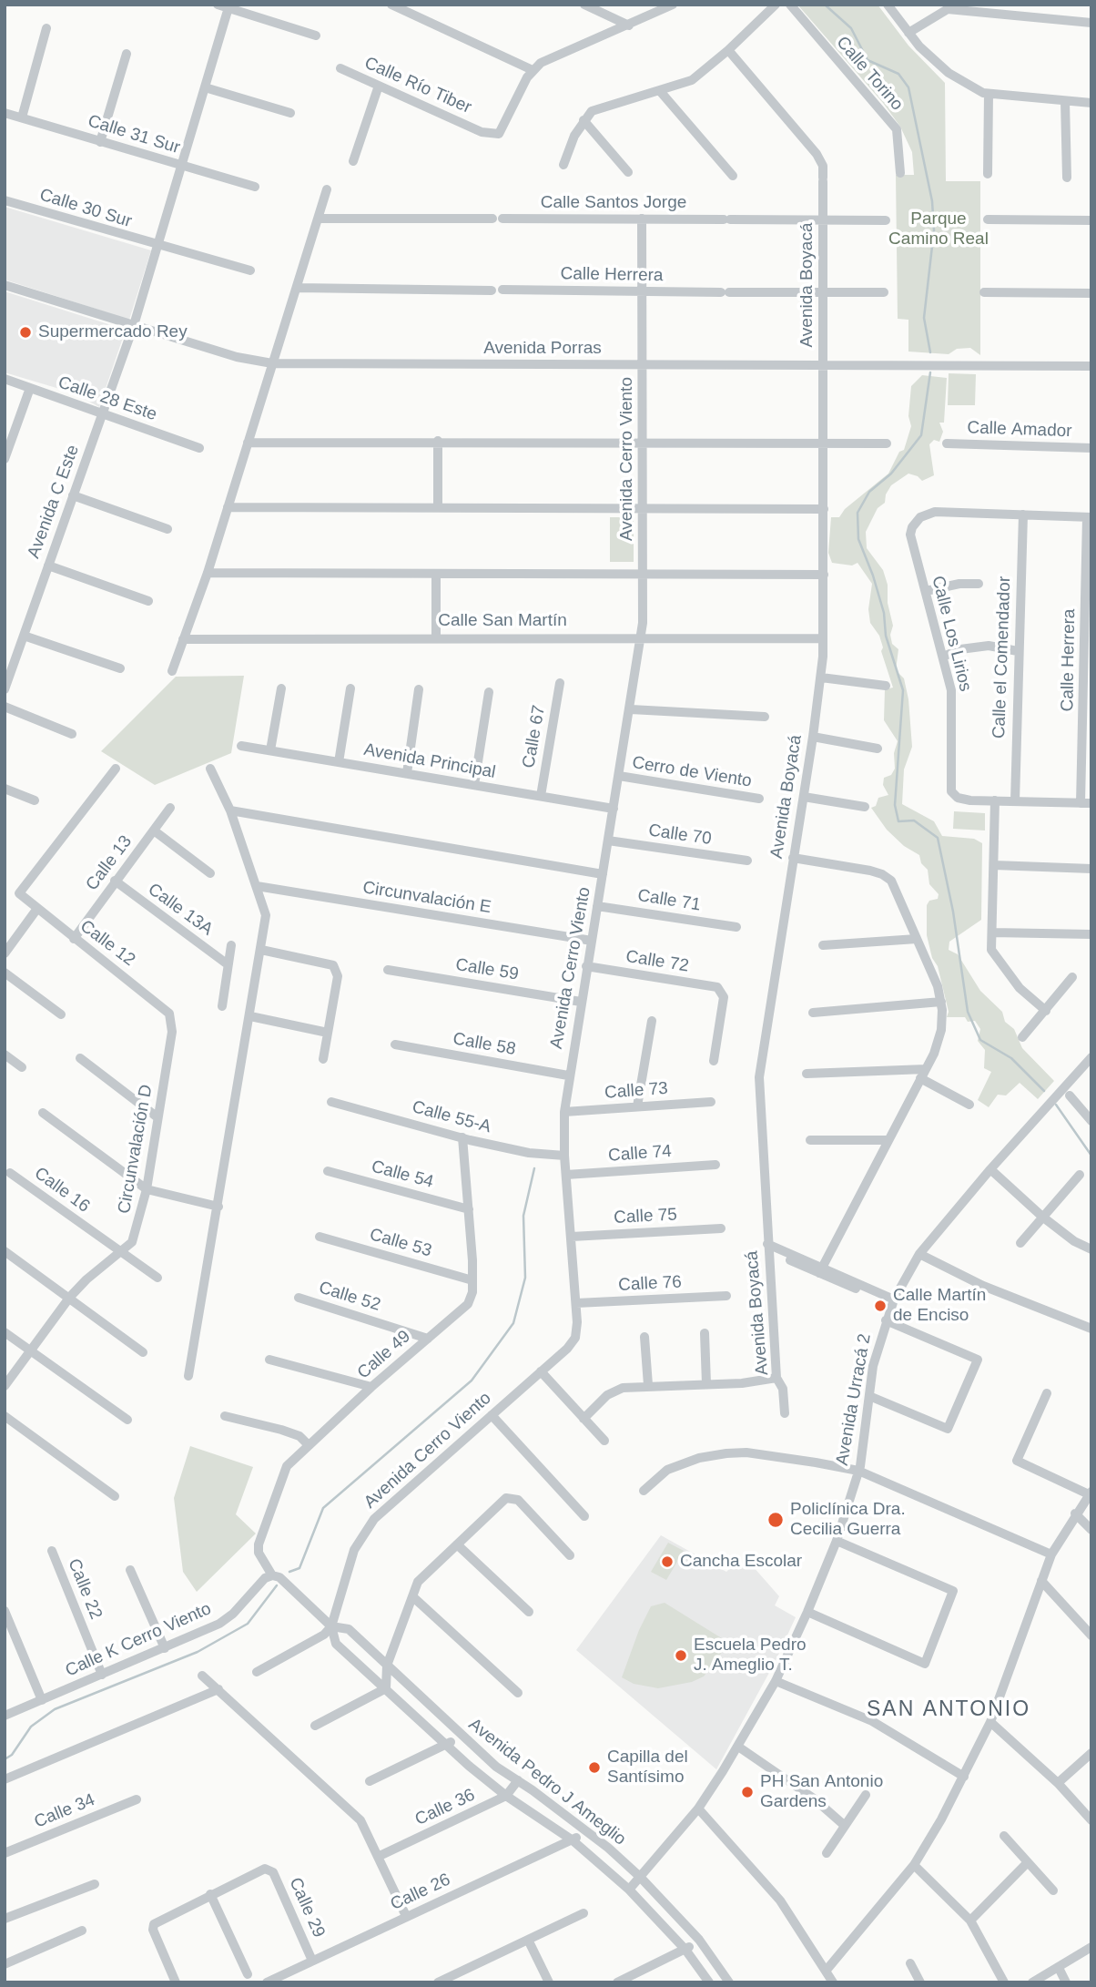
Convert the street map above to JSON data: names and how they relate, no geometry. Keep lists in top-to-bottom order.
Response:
{
  "streets": {
    "street": [
      "Calle Torino",
      "Calle Río Tiber",
      "Calle 31 Sur",
      "Calle Santos Jorge",
      "Calle 30 Sur",
      "Calle Herrera",
      "Avenida Boyacá",
      "Avenida Porras",
      "Calle 28 Este",
      "Calle Amador",
      "Avenida Cerro Viento",
      "Avenida C Este",
      "Calle San Martín",
      "Calle Los Lirios",
      "Calle el Comendador",
      "Calle 67",
      "Avenida Principal",
      "Cerro de Viento",
      "Calle 70",
      "Calle 13",
      "Circunvalación E",
      "Calle 71",
      "Calle 13A",
      "Calle 12",
      "Calle 72",
      "Calle 59",
      "Calle 58",
      "Calle 73",
      "Calle 55-A",
      "Circunvalación D",
      "Calle 74",
      "Calle 54",
      "Calle 16",
      "Calle 75",
      "Calle 53",
      "Calle 76",
      "Calle 52",
      "Calle 49",
      "Avenida Urracá 2",
      "Calle 22",
      "Calle K Cerro Viento",
      "Avenida Pedro J Ameglio",
      "Calle 36",
      "Calle 34",
      "Calle 26",
      "Calle 29"
    ]
  },
  "crossings": [
    ["Calle 31 Sur", "Avenida C Este"],
    ["Calle Santos Jorge", "Avenida Boyacá"],
    ["Calle Santos Jorge", "Avenida Cerro Viento"],
    ["Calle 30 Sur", "Avenida C Este"],
    ["Calle Herrera", "Avenida Boyacá"],
    ["Calle Herrera", "Avenida Cerro Viento"],
    ["Calle Herrera", "Calle Los Lirios"],
    ["Avenida Boyacá", "Avenida Porras"],
    ["Avenida Boyacá", "Calle San Martín"],
    ["Avenida Porras", "Avenida Cerro Viento"],
    ["Avenida Porras", "Avenida C Este"],
    ["Calle 28 Este", "Avenida C Este"],
    ["Avenida Cerro Viento", "Calle San Martín"],
    ["Avenida Cerro Viento", "Avenida Principal"],
    ["Avenida Cerro Viento", "Cerro de Viento"],
    ["Avenida Cerro Viento", "Calle 70"],
    ["Avenida Cerro Viento", "Circunvalación E"],
    ["Avenida Cerro Viento", "Calle 71"],
    ["Avenida Cerro Viento", "Calle 72"],
    ["Avenida Cerro Viento", "Calle 59"],
    ["Avenida Cerro Viento", "Calle 58"],
    ["Avenida Cerro Viento", "Calle 73"],
    ["Avenida Cerro Viento", "Calle 55-A"],
    ["Avenida Cerro Viento", "Calle 74"],
    ["Avenida Cerro Viento", "Calle 75"],
    ["Avenida Cerro Viento", "Calle 76"],
    ["Avenida Cerro Viento", "Avenida Pedro J Ameglio"],
    ["Calle Los Lirios", "Calle el Comendador"],
    ["Calle 67", "Avenida Principal"],
    ["Calle 13", "Calle 13A"],
    ["Calle 13", "Calle 12"],
    ["Calle 12", "Circunvalación D"],
    ["Calle 55-A", "Calle 49"],
    ["Circunvalación D", "Calle 16"],
    ["Calle 54", "Calle 49"],
    ["Calle 53", "Calle 49"],
    ["Calle 52", "Calle 49"],
    ["Calle 49", "Calle K Cerro Viento"],
    ["Calle 49", "Avenida Pedro J Ameglio"],
    ["Avenida Urracá 2", "Avenida Pedro J Ameglio"],
    ["Calle 22", "Calle K Cerro Viento"],
    ["Calle K Cerro Viento", "Avenida Pedro J Ameglio"],
    ["Avenida Pedro J Ameglio", "Calle 36"],
    ["Avenida Pedro J Ameglio", "Calle 26"],
    ["Calle 26", "Calle 29"]
  ],
  "districts": ["SAN ANTONIO"],
  "parks": ["Parque Camino Real"],
  "places": [
    "Supermercado Rey",
    "Calle Martín de Enciso",
    "Policlínica Dra. Cecilia Guerra",
    "Cancha Escolar",
    "Escuela Pedro J. Ameglio T.",
    "Capilla del Santísimo",
    "PH San Antonio Gardens"
  ]
}
